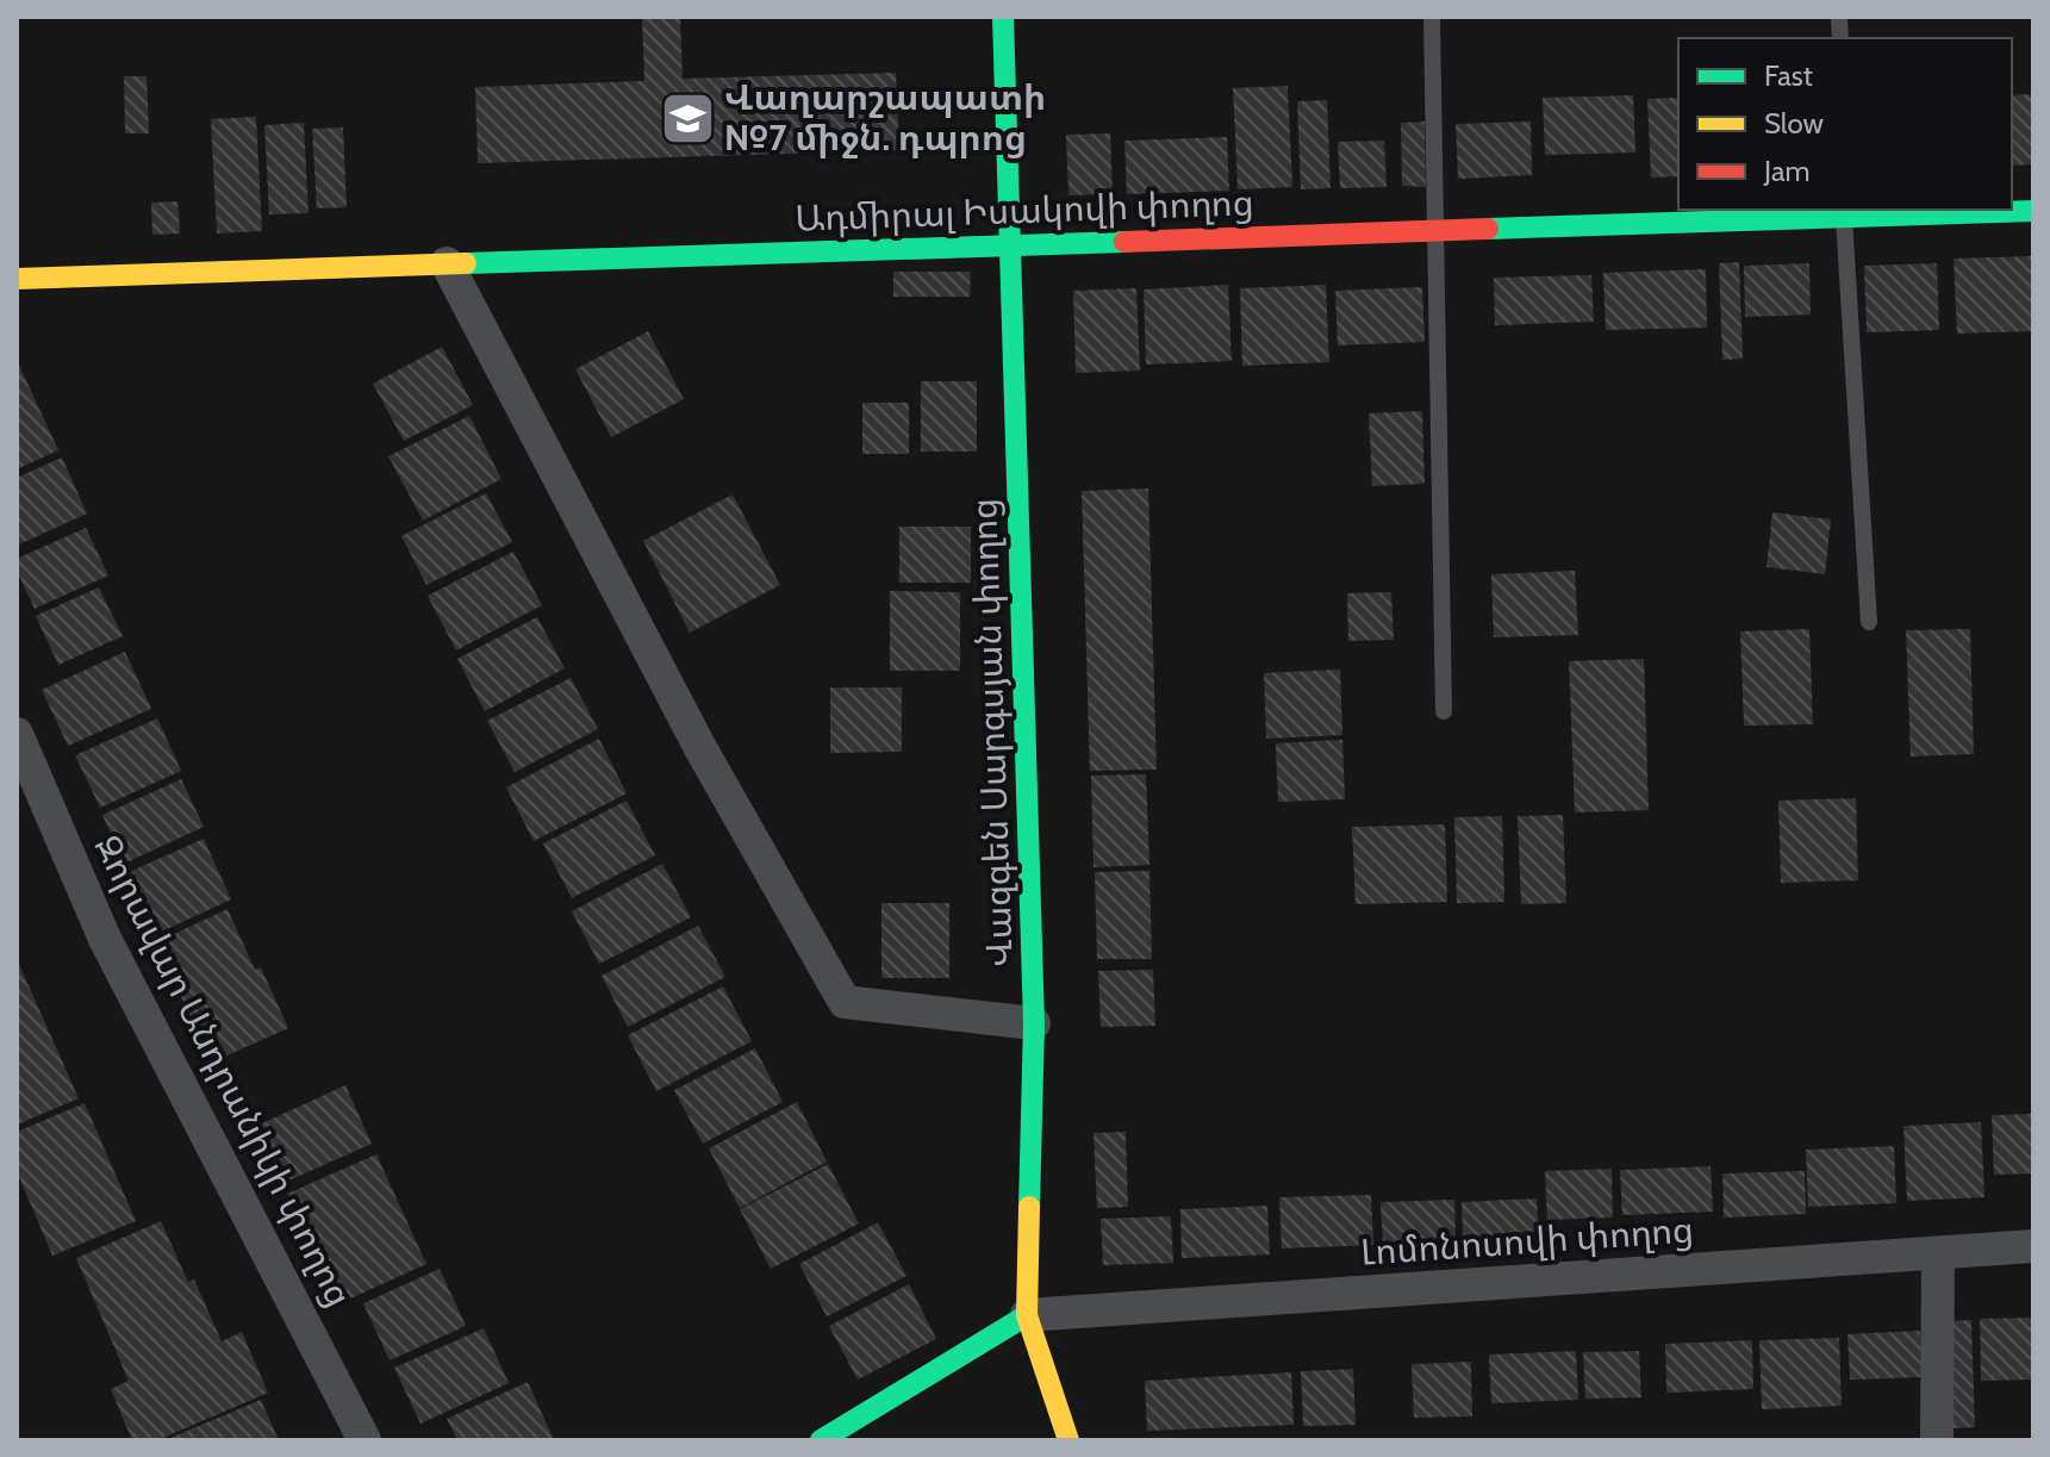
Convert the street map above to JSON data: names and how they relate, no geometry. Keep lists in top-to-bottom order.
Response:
{
  "streets": {
    "street": [
      "Ադմիրալ Իսակովի փողոց",
      "Վազգեն Սարգսյան փողոց",
      "Զորավար Անդրանիկի փողոց",
      "Լոմոնոսովի փողոց"
    ]
  },
  "crossings": [
    ["Ադմիրալ Իսակովի փողոց", "Վազգեն Սարգսյան փողոց"],
    ["Վազգեն Սարգսյան փողոց", "Լոմոնոսովի փողոց"]
  ],
  "places": {
    "school or university": ["Վաղարշապատի №7 միջն. դպրոց"]
  },
  "legend": ["Fast", "Slow", "Jam"]
}
